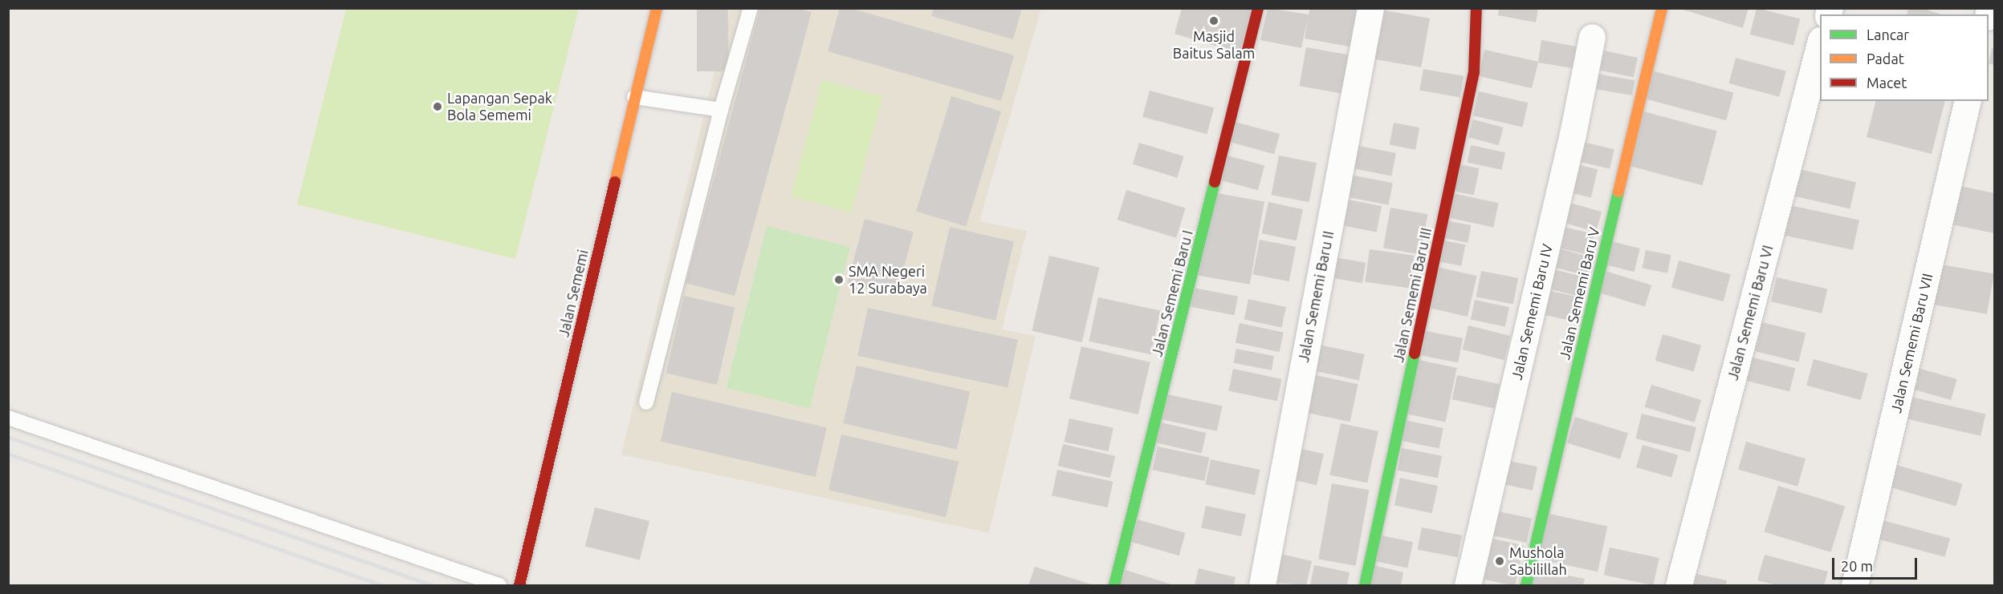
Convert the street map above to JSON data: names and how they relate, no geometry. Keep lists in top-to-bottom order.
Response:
{
  "streets": {
    "street": [
      "Jalan Sememi",
      "Jalan Sememi Baru I",
      "Jalan Sememi Baru V",
      "Jalan Sememi Baru III",
      "Jalan Sememi Baru II",
      "Jalan Sememi Baru IV",
      "Jalan Sememi Baru VI",
      "Jalan Sememi Baru VII"
    ]
  },
  "places": [
    "Masjid Baitus Salam",
    "Lapangan Sepak Bola Sememi",
    "SMA Negeri 12 Surabaya",
    "Mushola Sabilillah"
  ],
  "legend": ["Lancar", "Padat", "Macet"],
  "scale_bar": "20 m"
}
